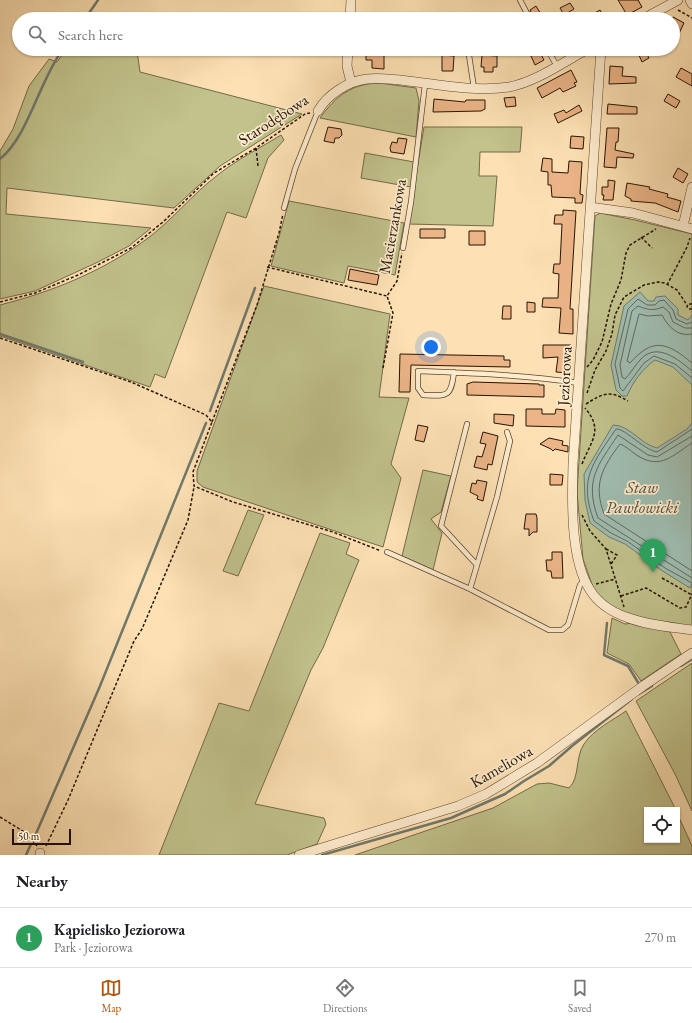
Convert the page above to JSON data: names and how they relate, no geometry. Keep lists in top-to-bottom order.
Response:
{
  "streets": {
    "street": ["Starodębowa", "Jeziorowa", "Kameliowa"],
    "lane": ["Macierzankowa"]
  },
  "crossings": [
    ["Starodębowa", "Macierzankowa"]
  ],
  "water": ["Staw Pawłowicki"],
  "scale_bar": "50 m",
  "page": {
    "search": "Search here",
    "pins": "1",
    "scale": "50 m",
    "heading": "Nearby",
    "list": [
      {
        "mark": "1",
        "name": "Kąpielisko Jeziorowa",
        "note": "Park · Jeziorowa",
        "value": "270 m"
      }
    ],
    "nav": ["Map", "Directions", "Saved"]
  }
}
